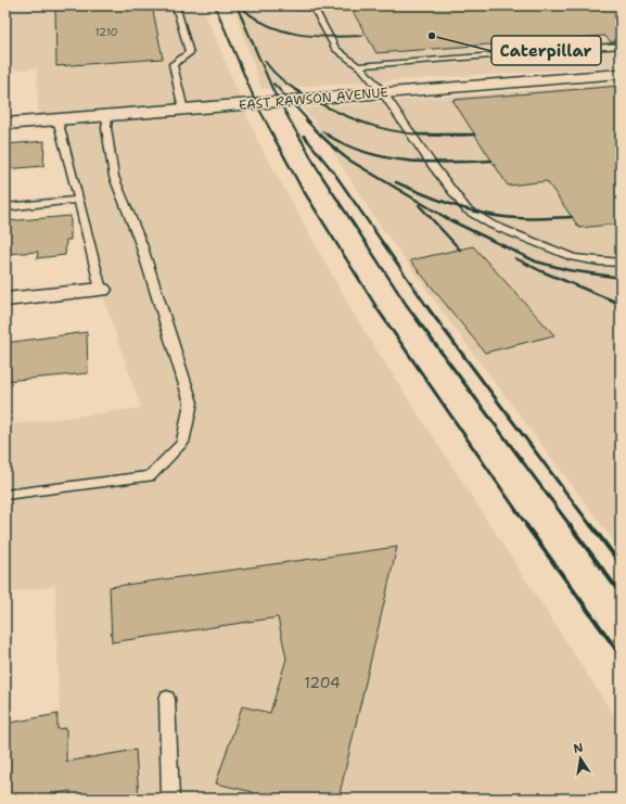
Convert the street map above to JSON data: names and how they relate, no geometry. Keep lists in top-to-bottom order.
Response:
{
  "streets": {
    "main road": ["EAST RAWSON AVENUE"]
  },
  "places": ["Caterpillar"],
  "house_numbers": ["1210", "1204"],
  "north": "top"
}
